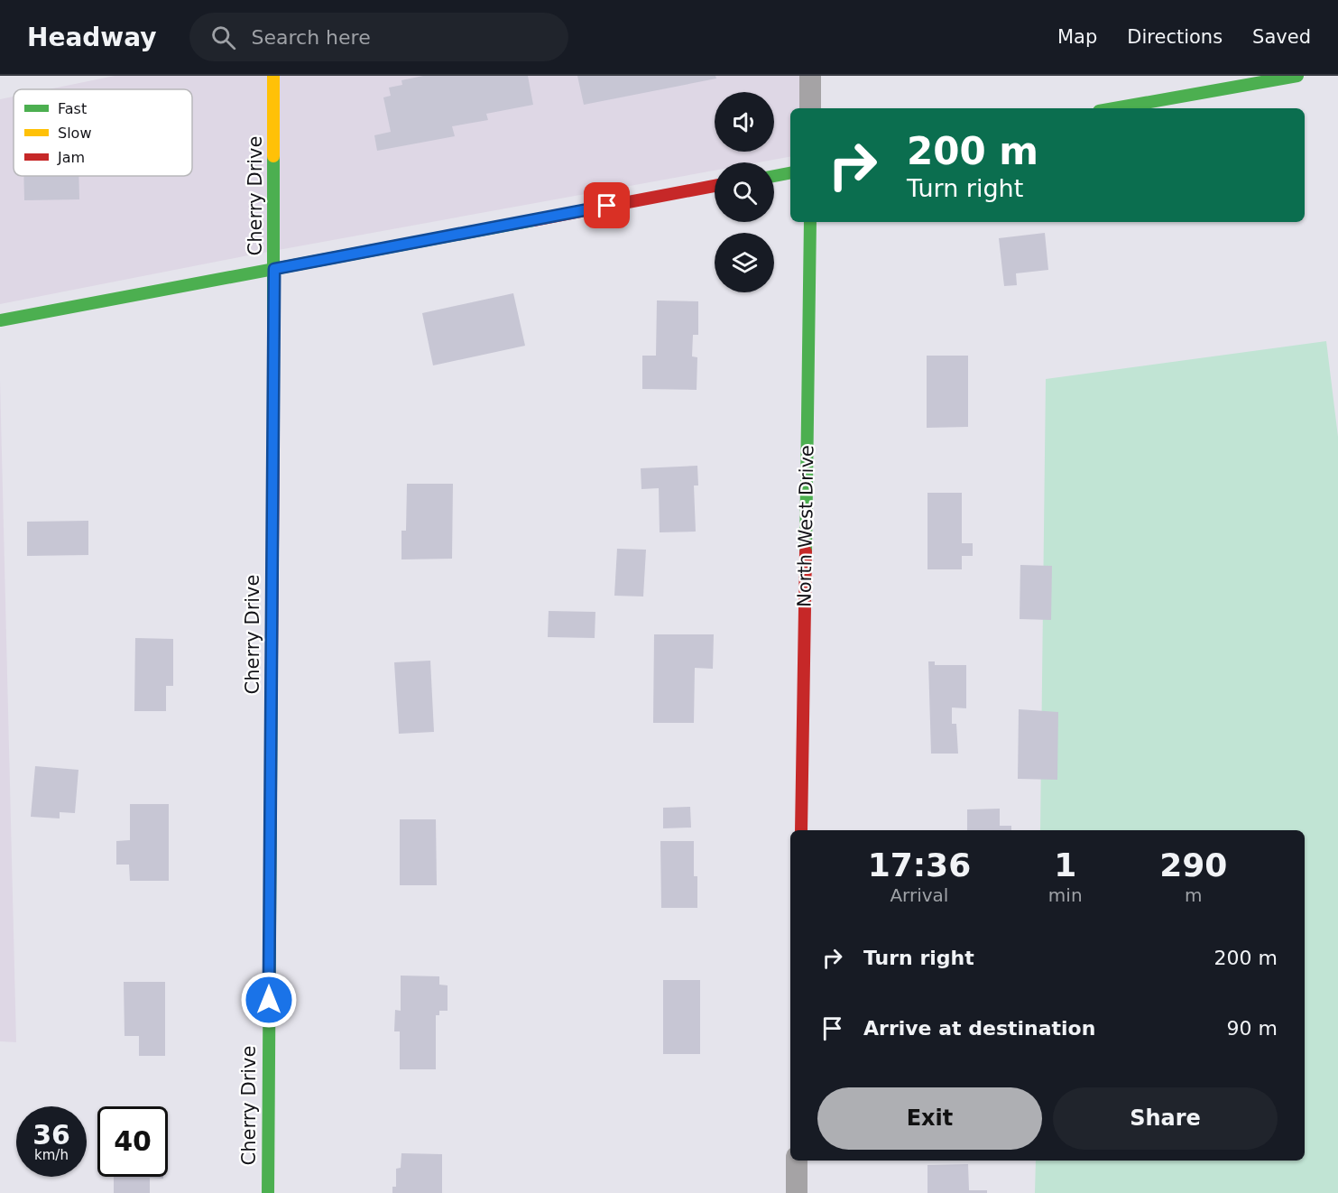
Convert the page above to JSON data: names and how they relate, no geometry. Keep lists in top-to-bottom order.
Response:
{
  "streets": {
    "street": ["Cherry Drive", "North West Drive"]
  },
  "legend": ["Fast", "Slow", "Jam"],
  "page": {
    "header": "Headway",
    "search": "Search here",
    "nav": ["Map", "Directions", "Saved"],
    "turn": ["200 m", "Turn right"],
    "eta": [
      "17:36",
      "Arrival",
      "1",
      "min",
      "290",
      "m"
    ],
    "list": [
      {
        "name": "Turn right",
        "value": "200 m"
      },
      {
        "name": "Arrive at destination",
        "value": "90 m"
      }
    ],
    "buttons": ["Exit", "Share"],
    "speed": "36 km/h",
    "limit": "40"
  }
}
